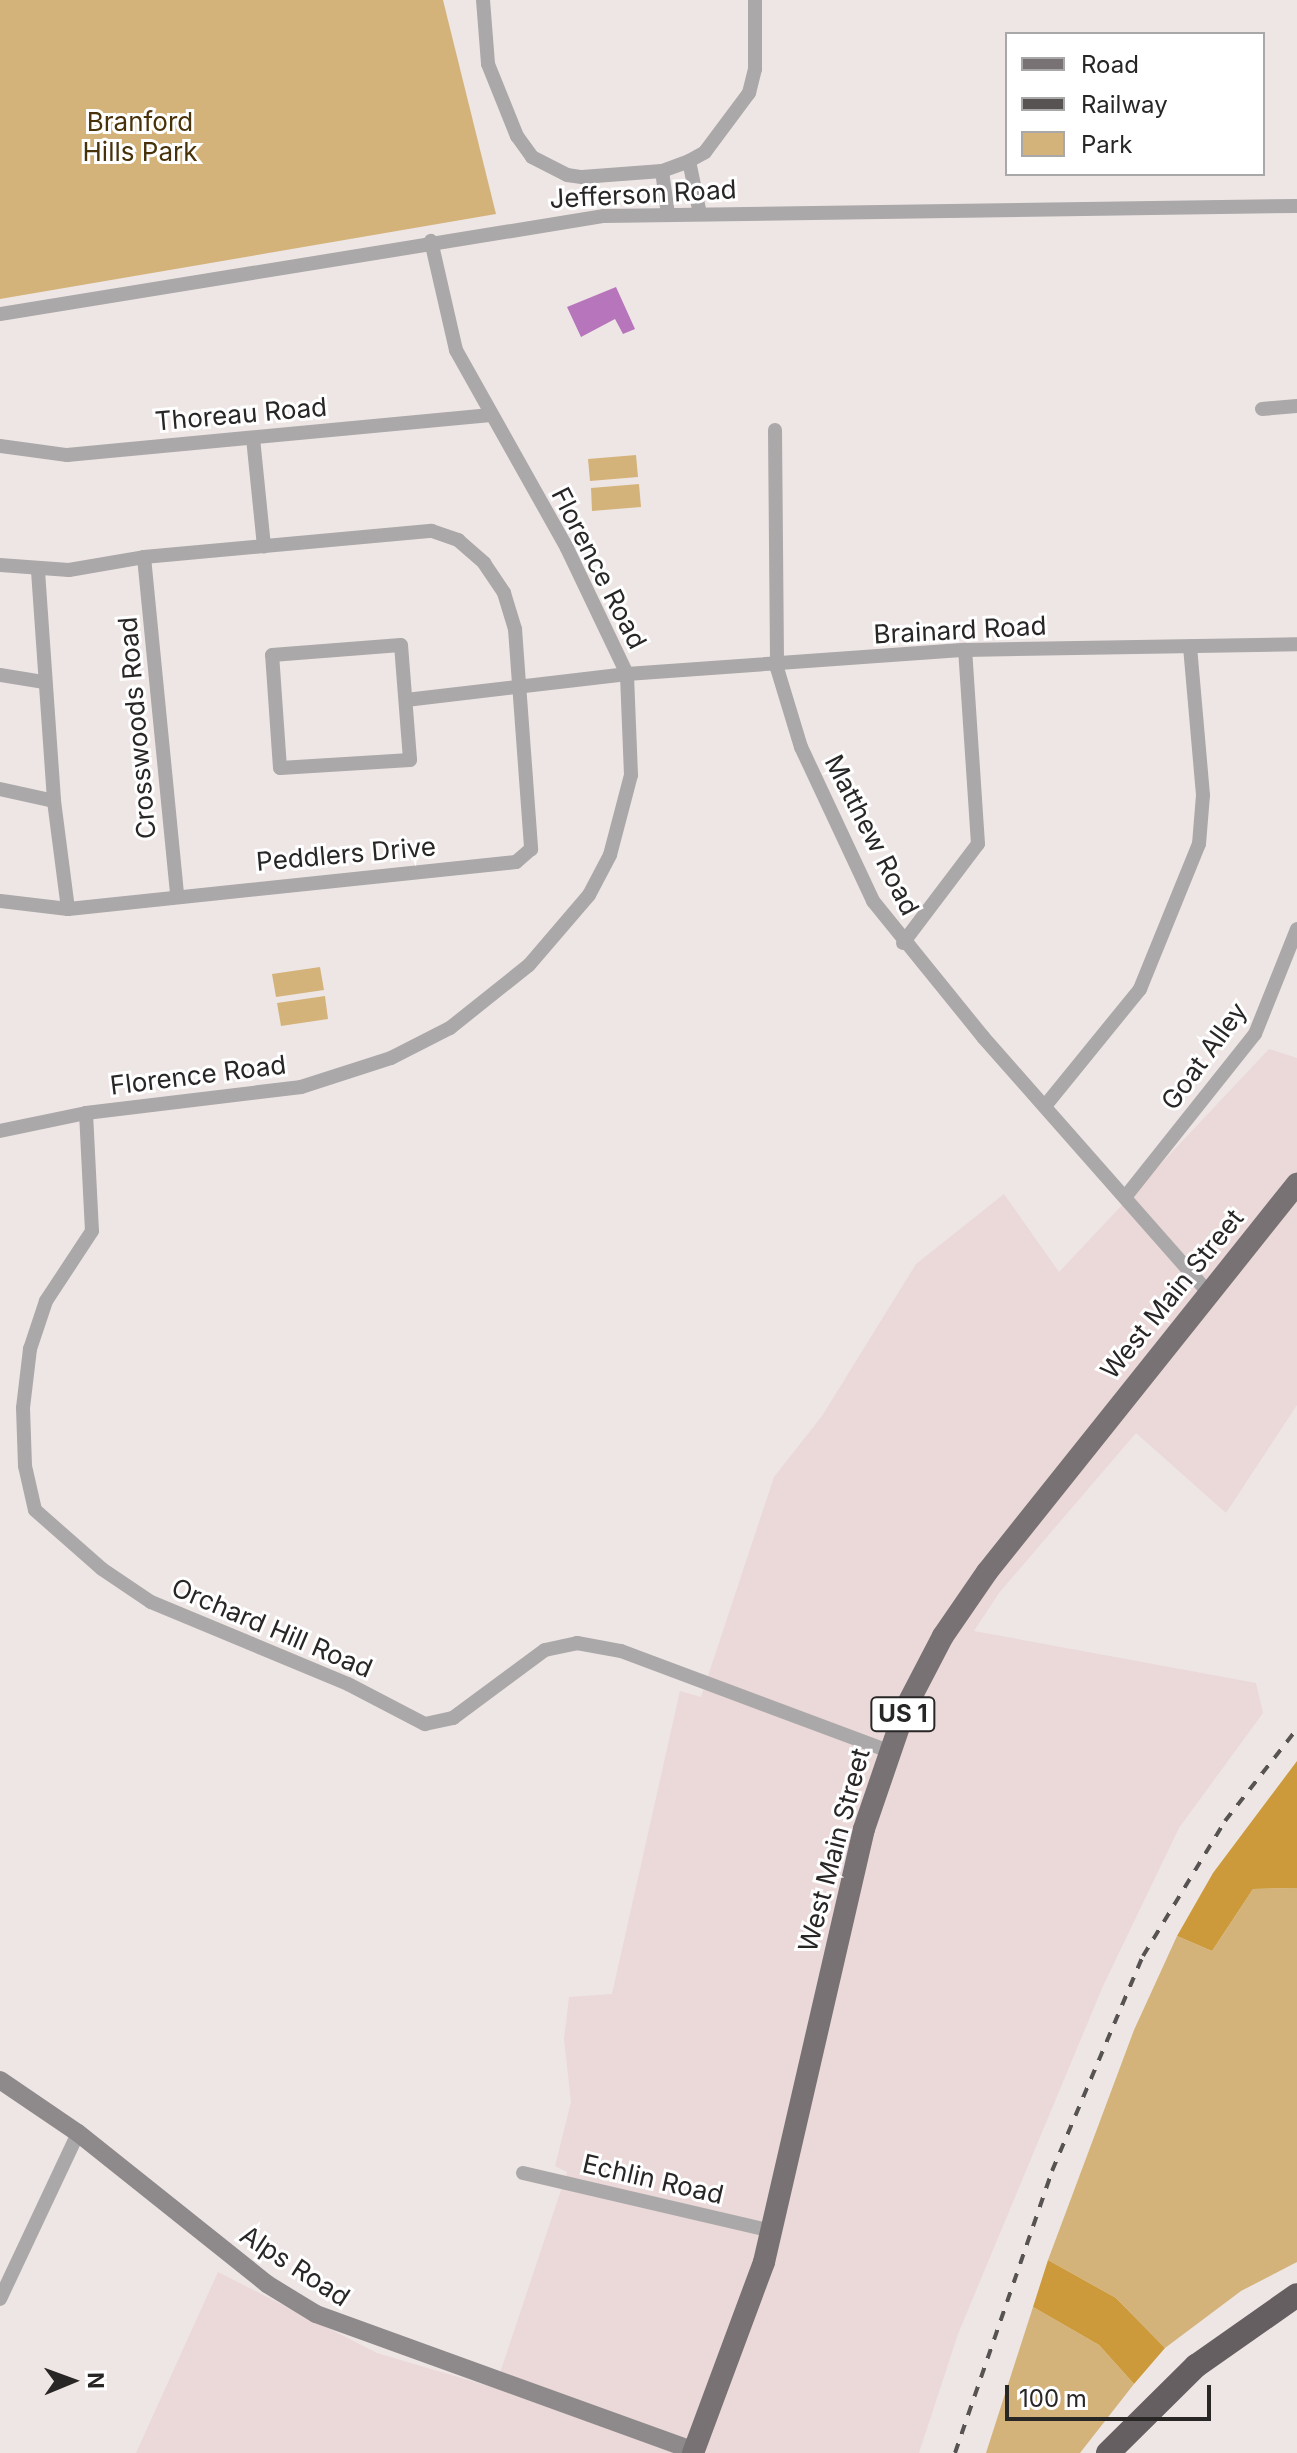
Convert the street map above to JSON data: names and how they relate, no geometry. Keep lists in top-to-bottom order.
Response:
{
  "streets": {
    "main road": ["West Main Street", "US 1"],
    "street": [
      "Jefferson Road",
      "Thoreau Road",
      "Florence Road",
      "Brainard Road",
      "Crosswoods Road",
      "Matthew Road",
      "Peddlers Drive",
      "Goat Alley",
      "Orchard Hill Road",
      "Echlin Road",
      "Alps Road"
    ]
  },
  "crossings": [
    ["Jefferson Road", "Florence Road"],
    ["Thoreau Road", "Florence Road"],
    ["Florence Road", "Brainard Road"],
    ["Florence Road", "Orchard Hill Road"],
    ["Brainard Road", "Matthew Road"],
    ["Crosswoods Road", "Peddlers Drive"],
    ["Matthew Road", "Goat Alley"],
    ["Matthew Road", "West Main Street"],
    ["West Main Street", "Orchard Hill Road"],
    ["West Main Street", "Echlin Road"],
    ["West Main Street", "Alps Road"]
  ],
  "parks": ["Branford Hills Park"],
  "legend": ["Road", "Railway", "Park"],
  "scale_bar": "100 m",
  "north": "right"
}
